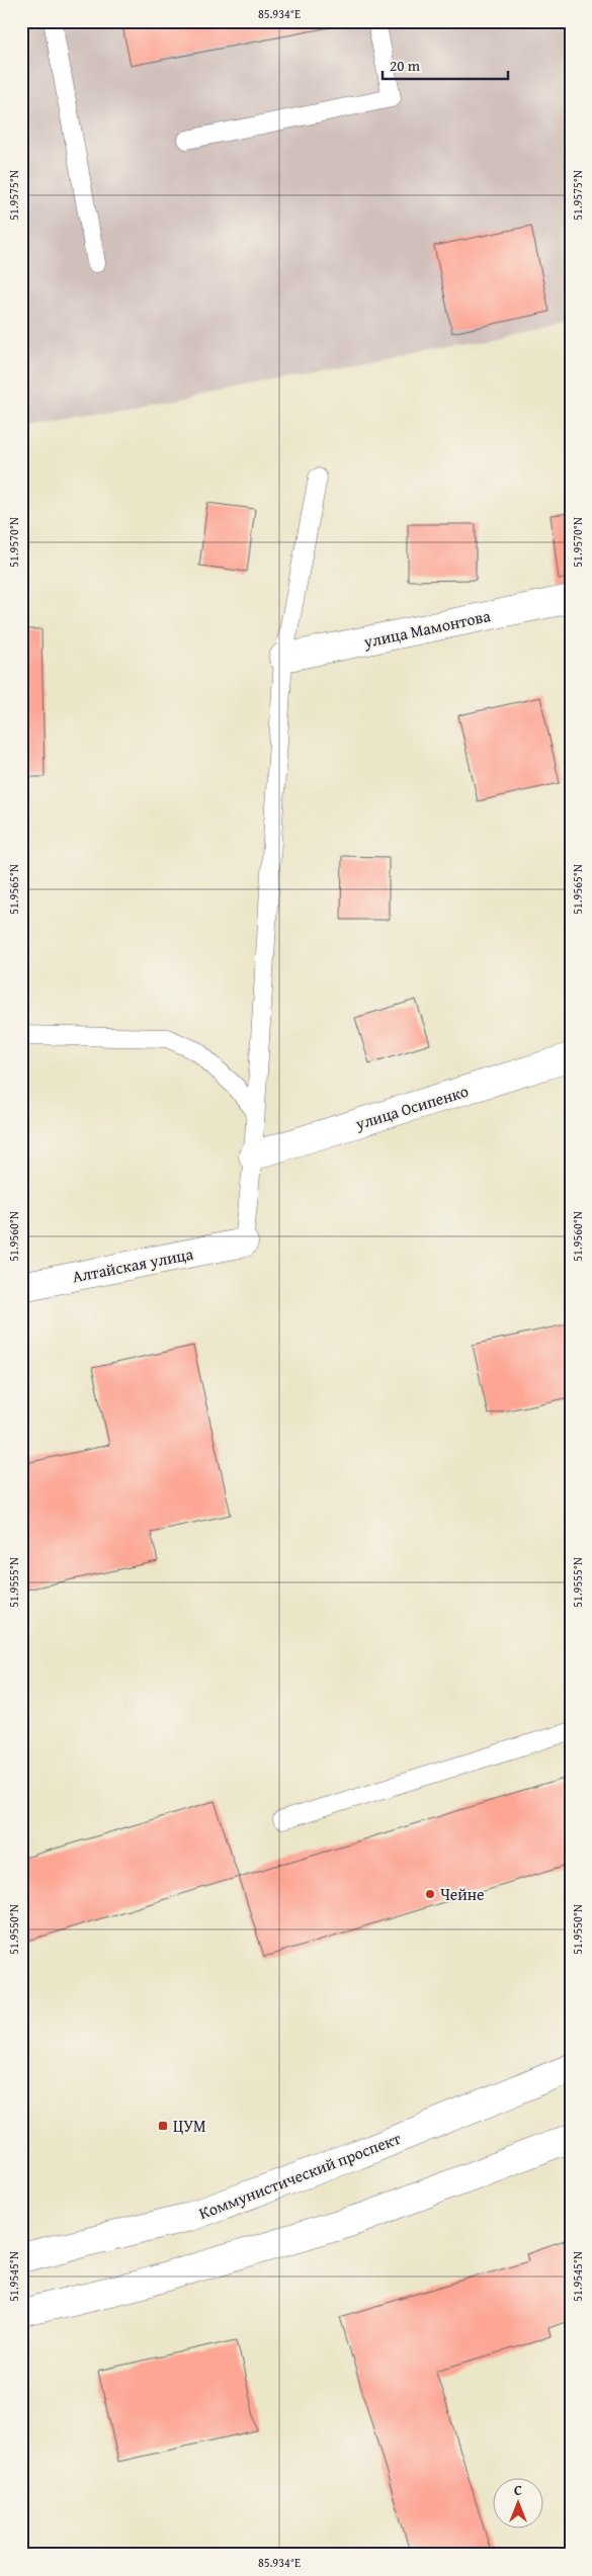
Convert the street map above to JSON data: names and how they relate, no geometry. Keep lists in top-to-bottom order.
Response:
{
  "streets": {
    "main road": [
      "улица Мамонтова",
      "улица Осипенко",
      "Алтайская улица",
      "Коммунистический проспект"
    ]
  },
  "places": {
    "other": ["Чейне"],
    "transit": ["ЦУМ"]
  },
  "scale_bar": "20 m",
  "north": "top",
  "coordinates": [
    "85.934°E",
    "51.9575°N",
    "51.9570°N",
    "51.9565°N",
    "51.9560°N",
    "51.9555°N",
    "51.9550°N",
    "51.9545°N"
  ]
}
